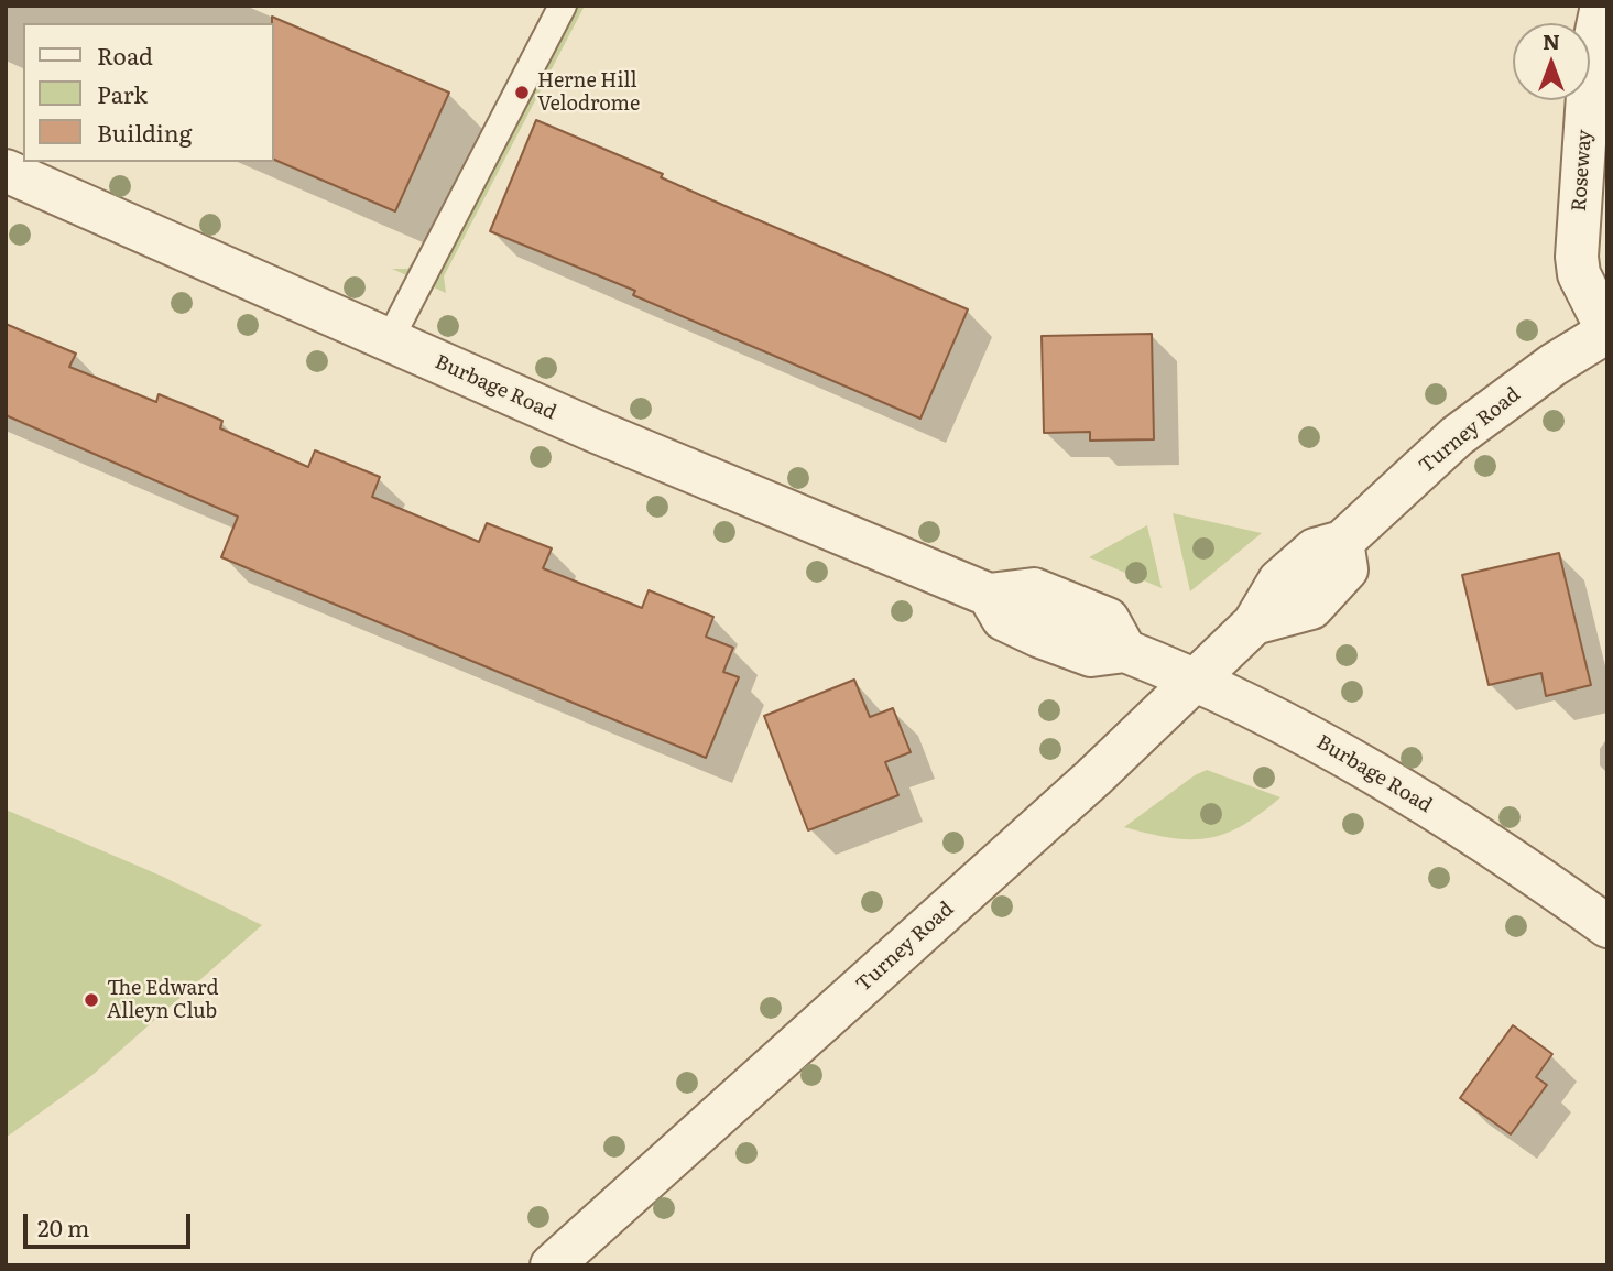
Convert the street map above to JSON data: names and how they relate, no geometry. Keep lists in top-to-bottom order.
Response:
{
  "streets": {
    "street": ["Roseway", "Burbage Road", "Turney Road"]
  },
  "crossings": [
    ["Roseway", "Turney Road"],
    ["Burbage Road", "Turney Road"]
  ],
  "places": ["Herne Hill Velodrome", "The Edward Alleyn Club"],
  "legend": ["Road", "Park", "Building"],
  "scale_bar": "20 m",
  "north": "top"
}
